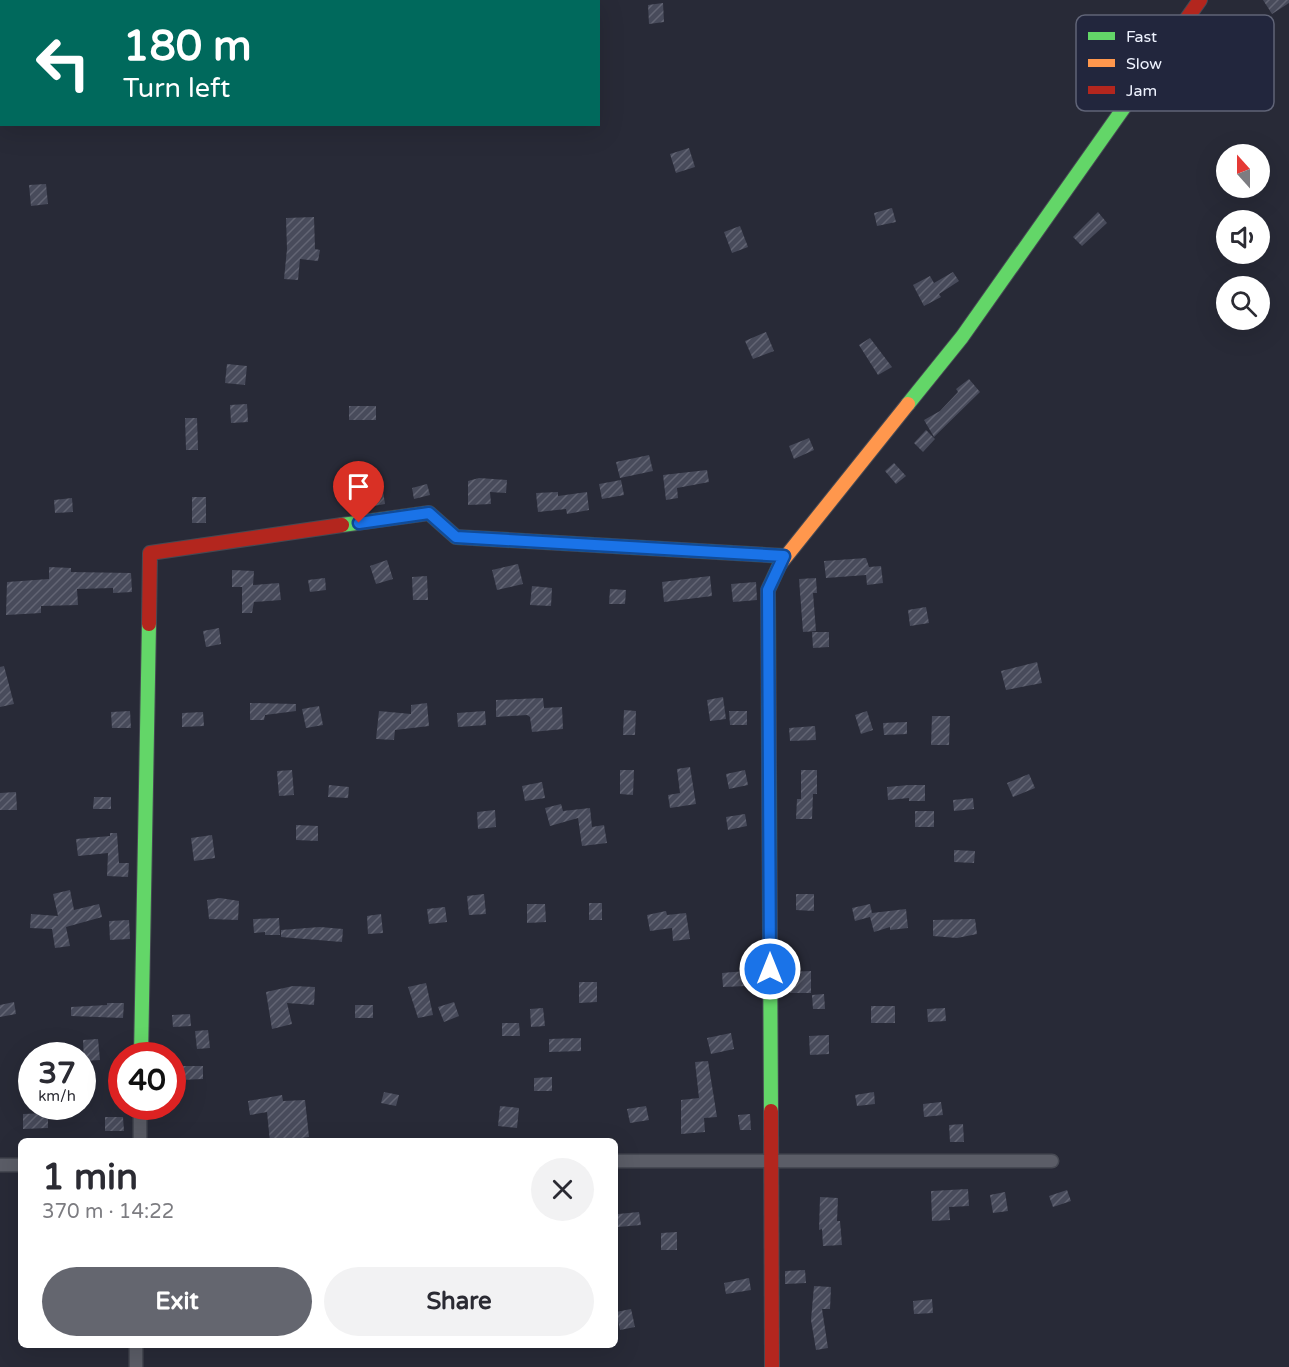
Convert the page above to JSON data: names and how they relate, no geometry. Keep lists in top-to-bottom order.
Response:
{
  "legend": ["Fast", "Slow", "Jam"],
  "north": "top",
  "page": {
    "turn": ["180 m", "Turn left"],
    "speed": "37 km/h",
    "limit": "40",
    "heading": ["1 min", "370 m · 14:22"],
    "buttons": ["Exit", "Share"]
  }
}
